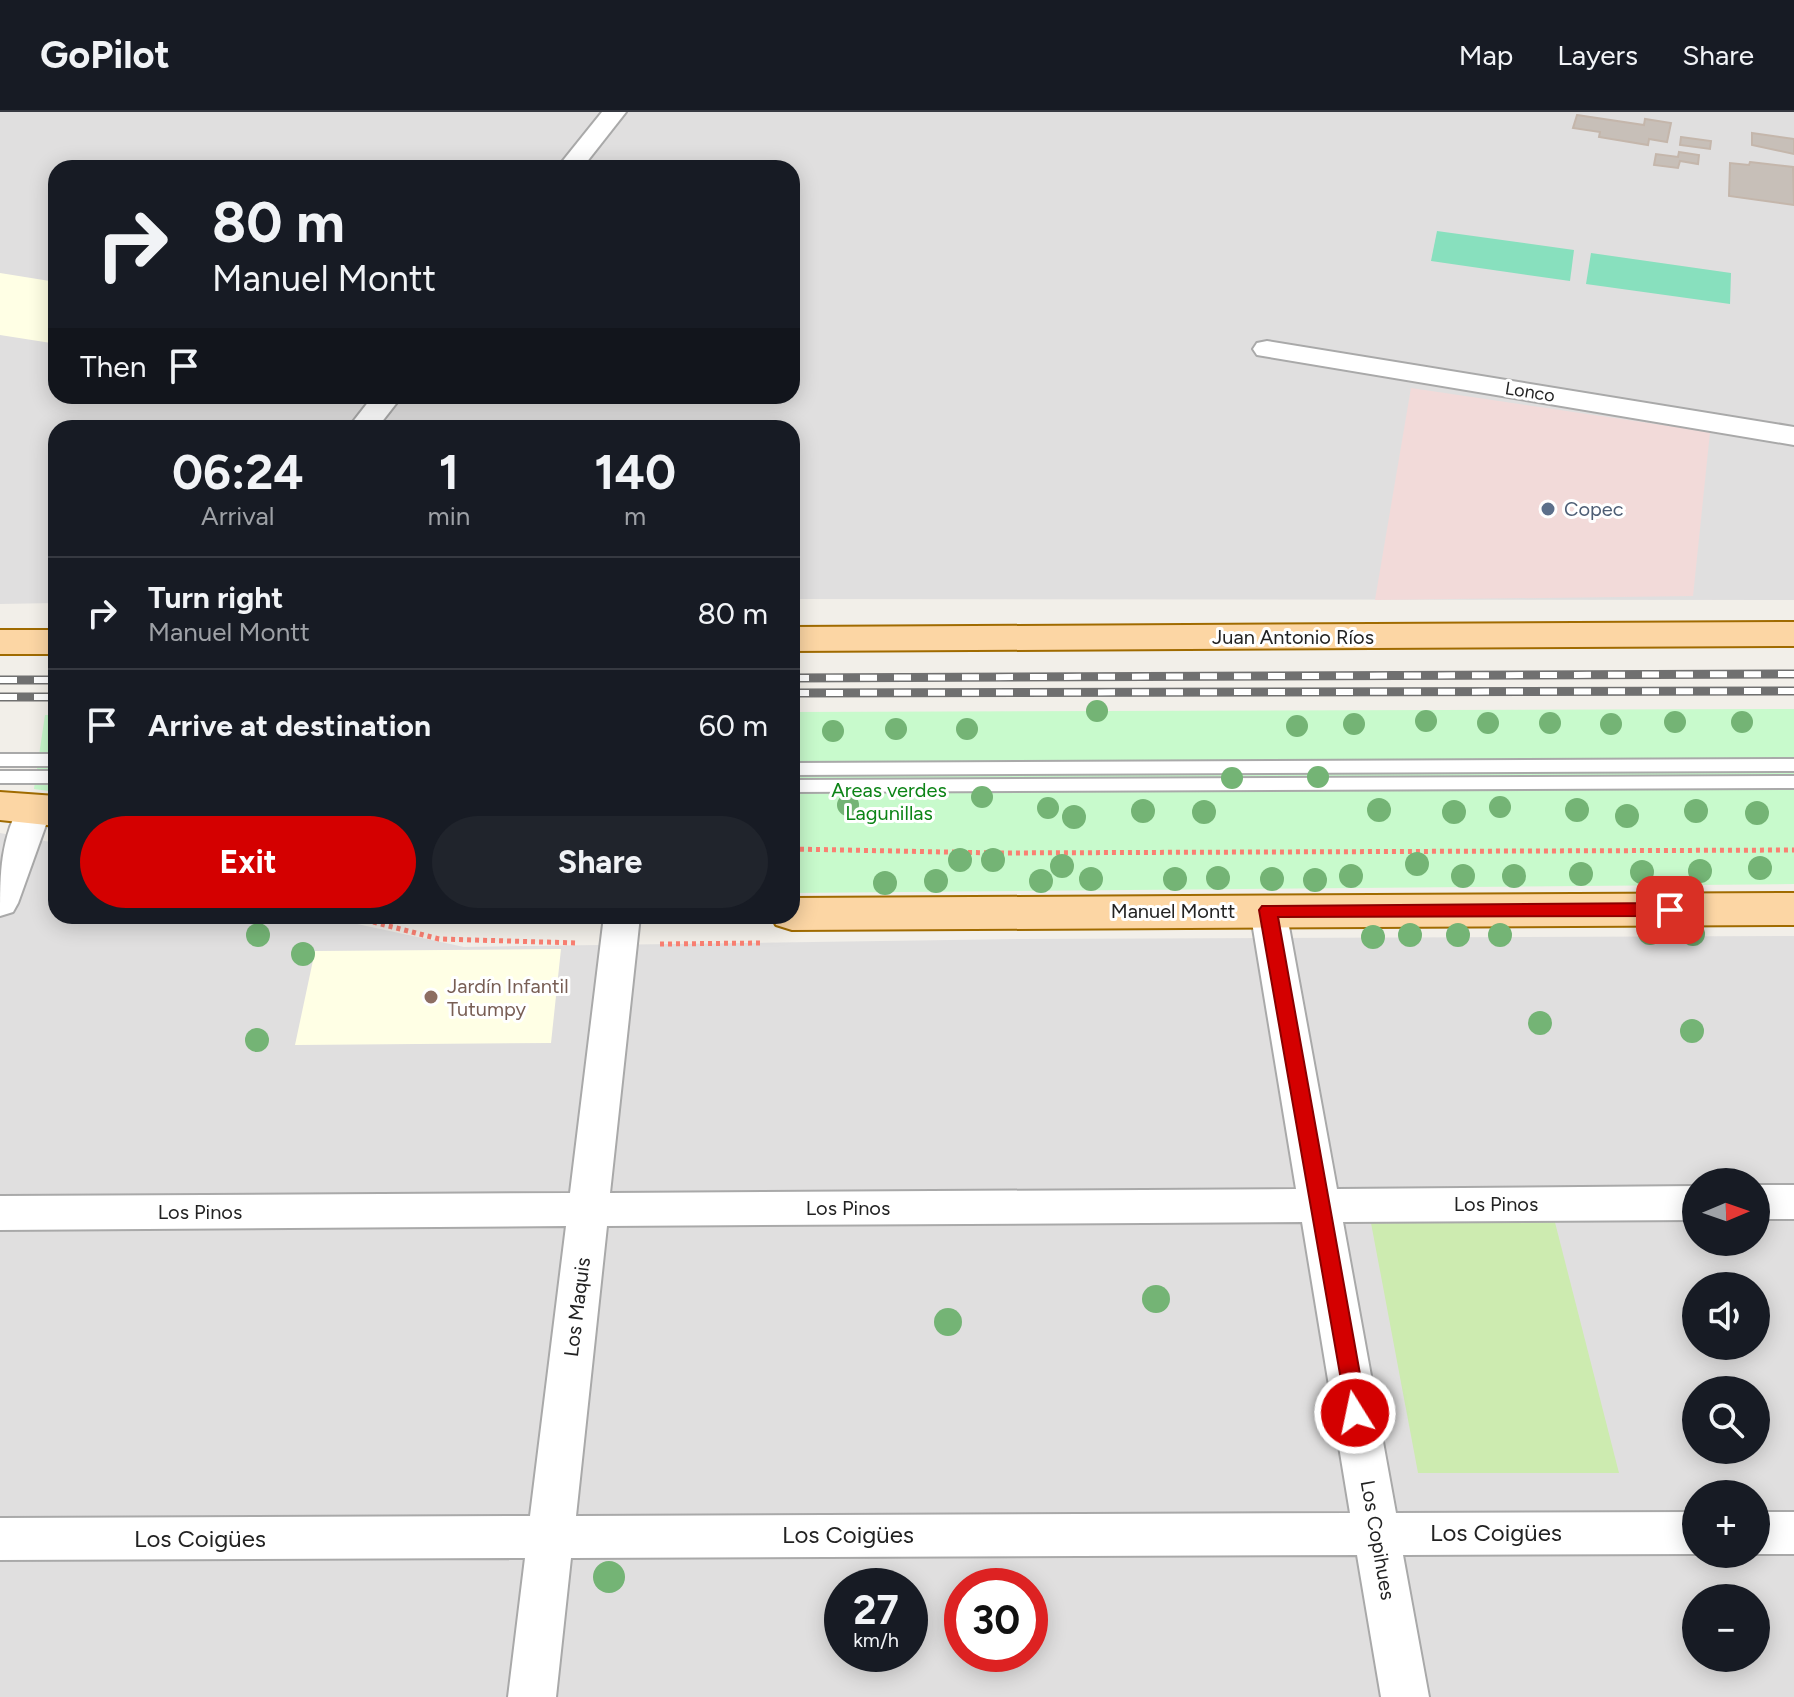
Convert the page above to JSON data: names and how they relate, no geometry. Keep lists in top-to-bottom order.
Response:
{
  "streets": {
    "main road": ["Juan Antonio Ríos", "Manuel Montt"],
    "street": [
      "Lonco",
      "Los Pinos",
      "Los Maquis",
      "Los Coigües",
      "Los Copihues"
    ]
  },
  "crossings": [
    ["Manuel Montt", "Los Copihues"],
    ["Los Pinos", "Los Maquis"],
    ["Los Pinos", "Los Copihues"],
    ["Los Maquis", "Los Coigües"],
    ["Los Coigües", "Los Copihues"]
  ],
  "parks": ["Areas verdes Lagunillas"],
  "places": ["Copec", "Jardín Infantil Tutumpy"],
  "north": "right",
  "page": {
    "header": "GoPilot",
    "nav": ["Map", "Layers", "Share"],
    "turn": ["80 m", "Manuel Montt"],
    "then": "Then",
    "eta": [
      "06:24",
      "Arrival",
      "1",
      "min",
      "140",
      "m"
    ],
    "list": [
      {
        "name": "Turn right",
        "note": "Manuel Montt",
        "value": "80 m"
      },
      {
        "name": "Arrive at destination",
        "value": "60 m"
      }
    ],
    "buttons": ["Exit", "Share"],
    "map_buttons": ["+", "−"],
    "speed": "27 km/h",
    "limit": "30"
  }
}
